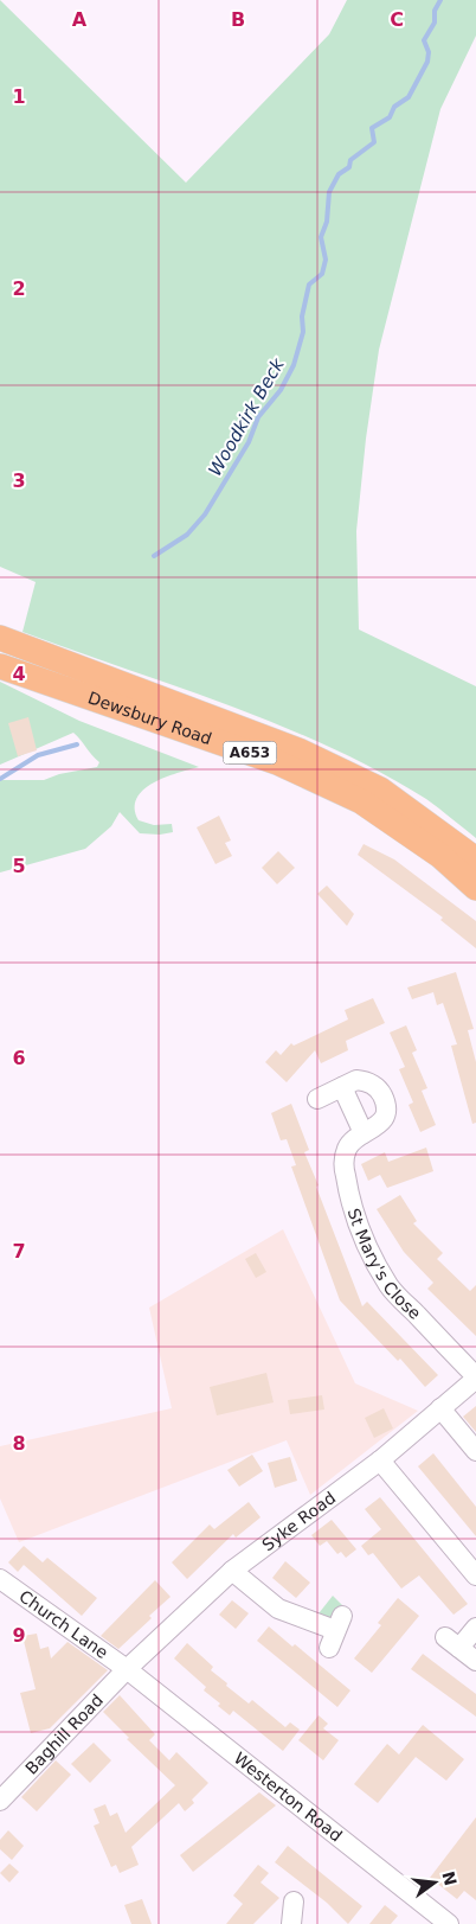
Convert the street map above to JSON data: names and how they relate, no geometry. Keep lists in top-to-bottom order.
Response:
{
  "streets": {
    "main road": ["Dewsbury Road", "A653"],
    "street": [
      "St Mary's Close",
      "Syke Road",
      "Church Lane",
      "Baghill Road",
      "Westerton Road"
    ]
  },
  "crossings": [
    ["St Mary's Close", "Syke Road"],
    ["Syke Road", "Church Lane"],
    ["Syke Road", "Baghill Road"],
    ["Syke Road", "Westerton Road"],
    ["Church Lane", "Baghill Road"],
    ["Church Lane", "Westerton Road"],
    ["Baghill Road", "Westerton Road"]
  ],
  "water": ["Woodkirk Beck"],
  "north": "right",
  "grid": {
    "columns": ["A", "B", "C"],
    "rows": [
      "1",
      "2",
      "3",
      "4",
      "5",
      "6",
      "7",
      "8",
      "9"
    ]
  }
}
